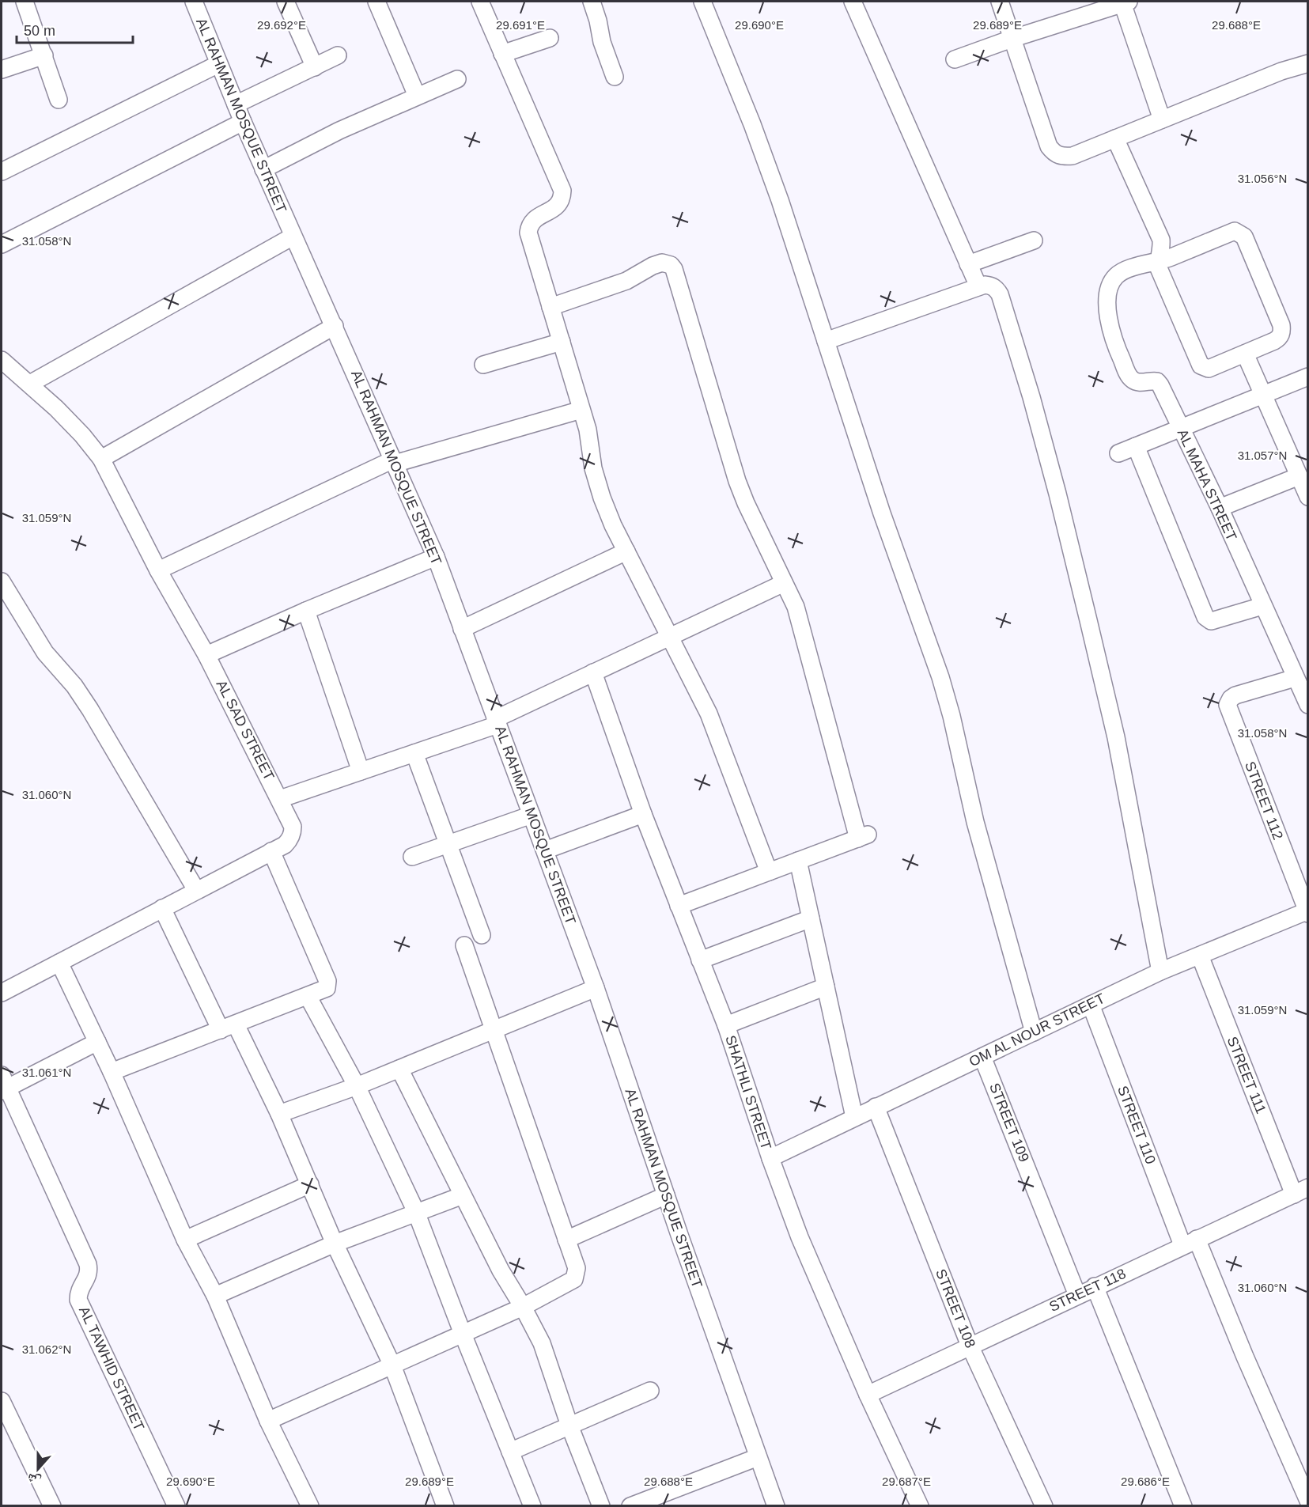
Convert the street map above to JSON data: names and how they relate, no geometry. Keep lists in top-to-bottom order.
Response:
{
  "streets": {
    "street": [
      "AL RAHMAN MOSQUE STREET",
      "AL MAHA STREET",
      "AL SAD STREET",
      "STREET 112",
      "OM AL NOUR STREET",
      "STREET 111",
      "SHATHLI STREET",
      "STREET 109",
      "STREET 110",
      "STREET 118",
      "STREET 108",
      "AL TAWHID STREET"
    ]
  },
  "crossings": [
    ["AL MAHA STREET", "STREET 112"],
    ["STREET 112", "OM AL NOUR STREET"],
    ["OM AL NOUR STREET", "STREET 111"],
    ["OM AL NOUR STREET", "SHATHLI STREET"],
    ["OM AL NOUR STREET", "STREET 109"],
    ["OM AL NOUR STREET", "STREET 110"],
    ["OM AL NOUR STREET", "STREET 108"],
    ["STREET 111", "STREET 118"],
    ["SHATHLI STREET", "STREET 118"],
    ["STREET 109", "STREET 118"],
    ["STREET 110", "STREET 118"],
    ["STREET 118", "STREET 108"]
  ],
  "scale_bar": "50 m",
  "north": "bottom",
  "coordinates": [
    "29.692°E",
    "29.690°E",
    "29.689°E",
    "29.688°E",
    "29.691°E",
    "31.056°N",
    "31.058°N",
    "31.057°N",
    "31.059°N",
    "31.060°N",
    "31.061°N",
    "31.062°N",
    "29.687°E",
    "29.686°E"
  ]
}
